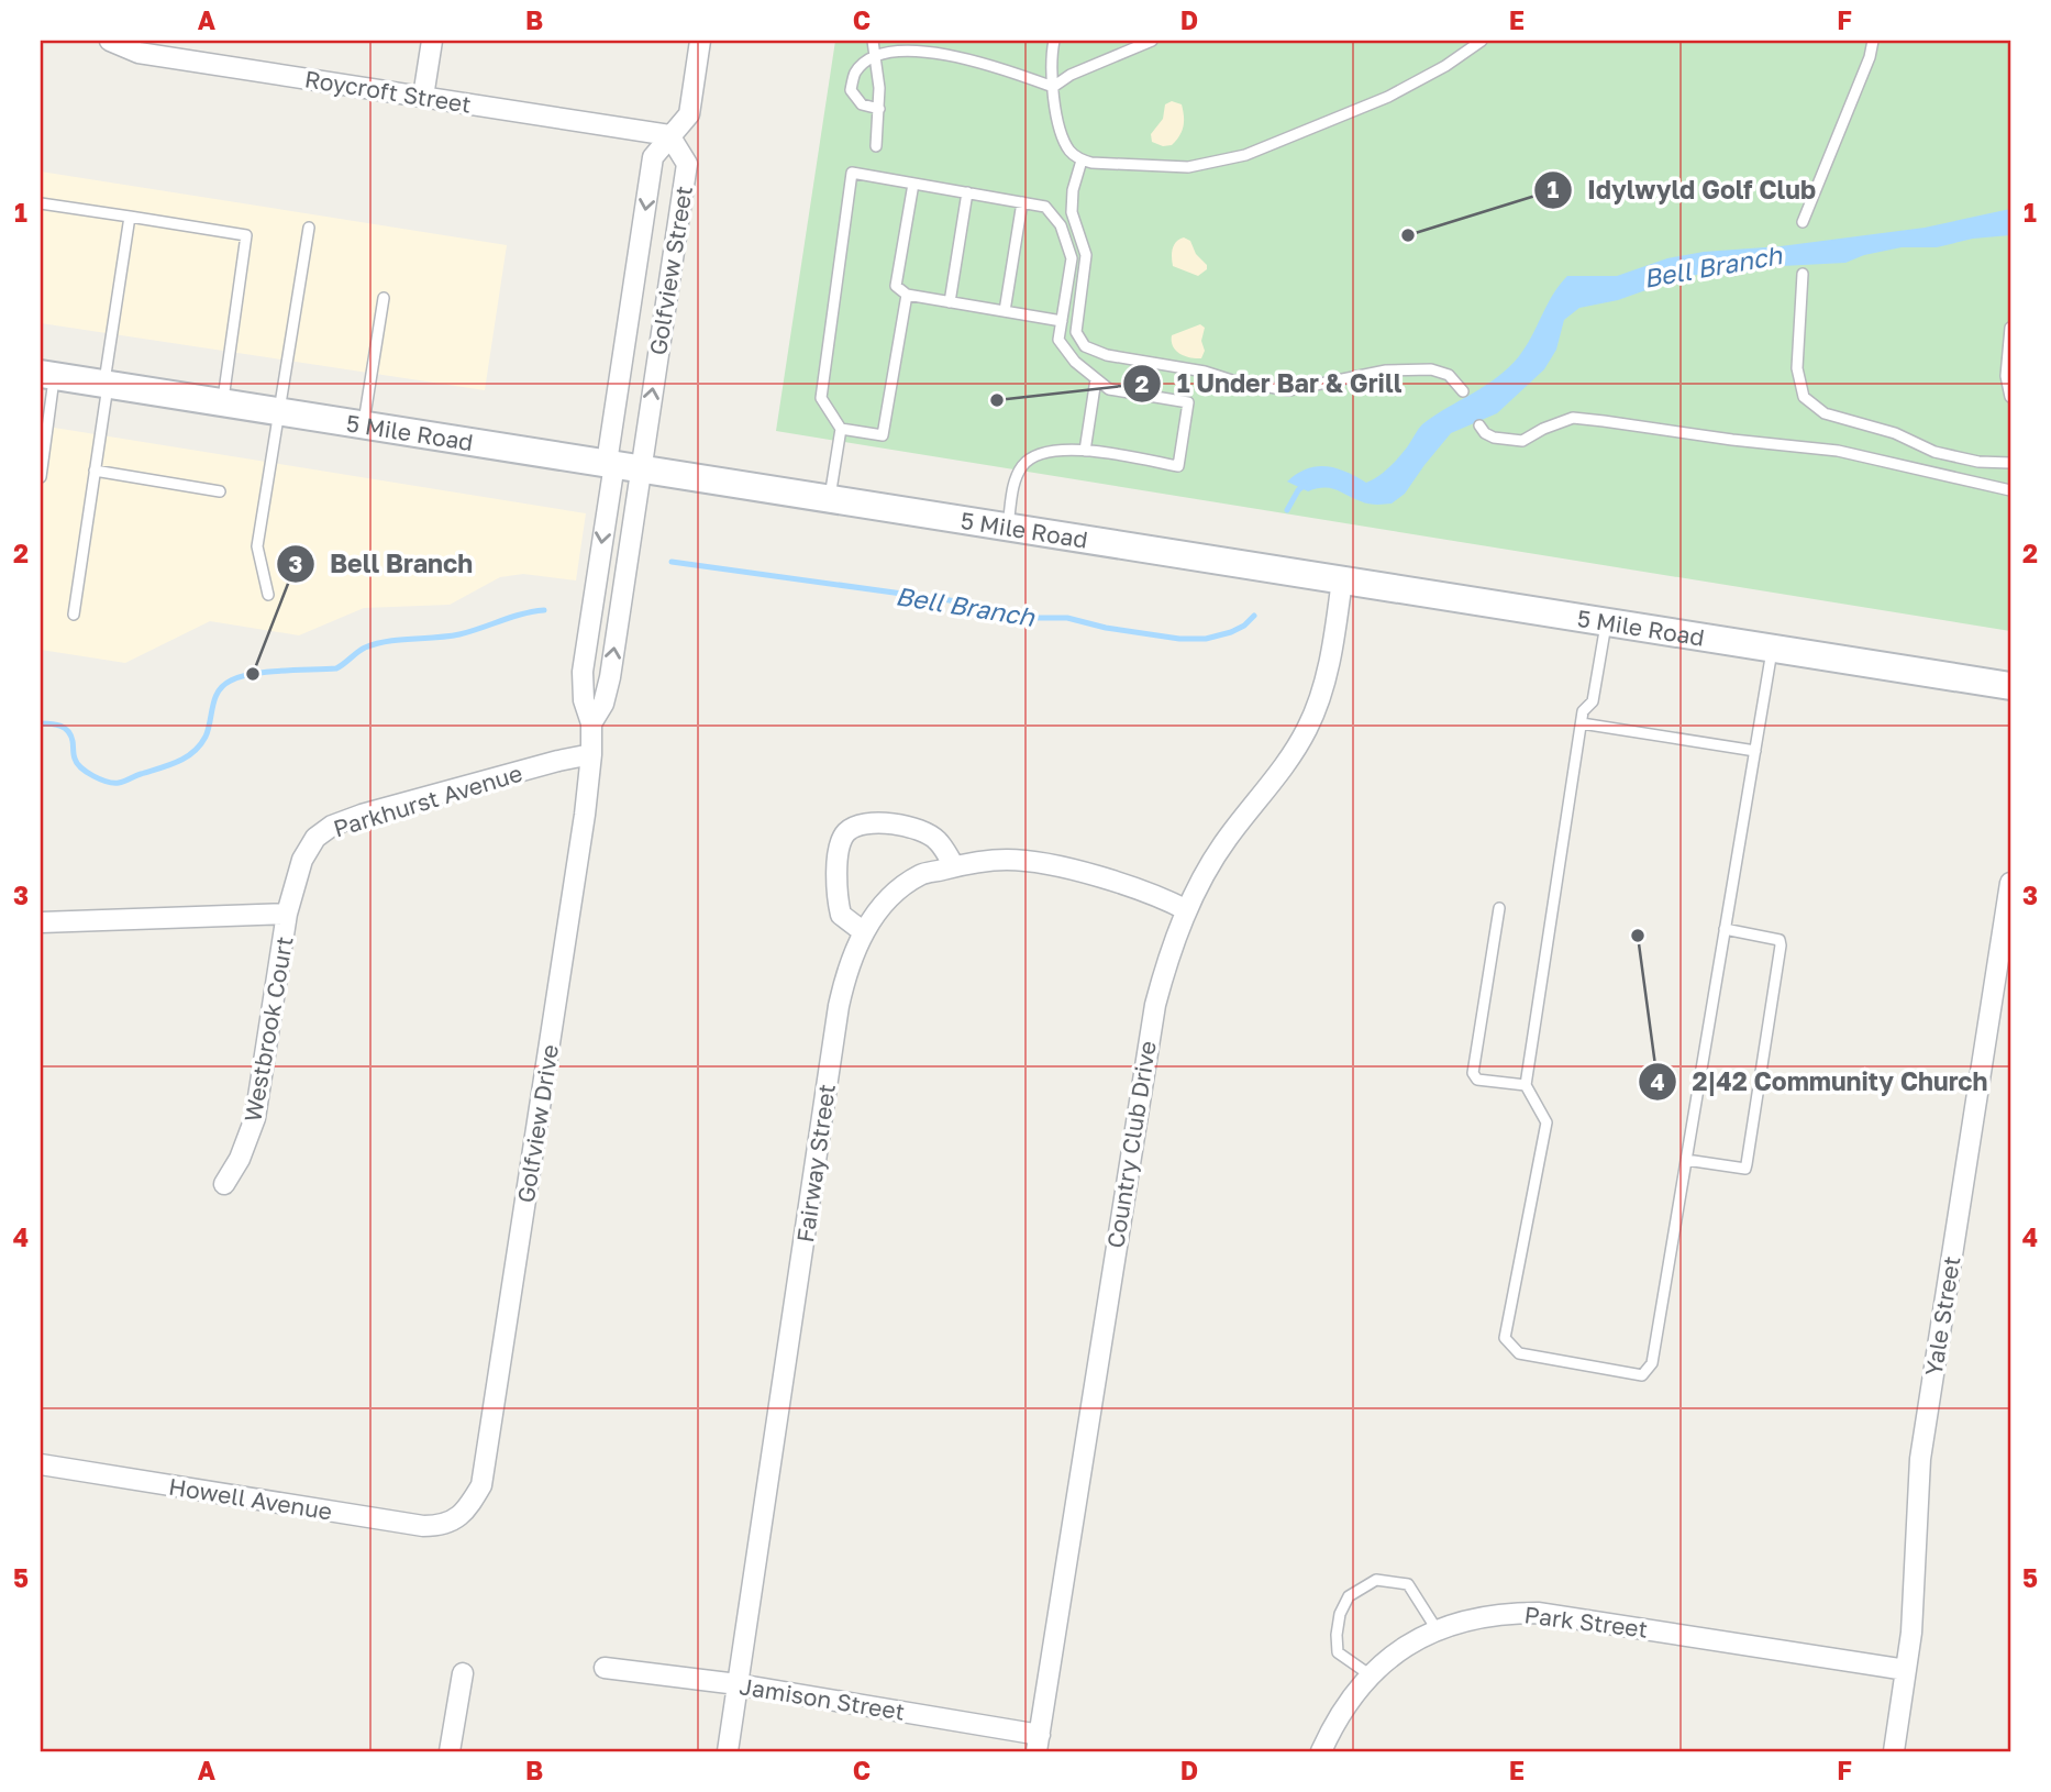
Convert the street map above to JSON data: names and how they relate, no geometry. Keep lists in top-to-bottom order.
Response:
{
  "streets": {
    "main road": ["5 Mile Road"],
    "street": [
      "Roycroft Street",
      "Golfview Street",
      "Parkhurst Avenue",
      "Westbrook Court",
      "Golfview Drive",
      "Country Club Drive",
      "Fairway Street",
      "Yale Street",
      "Howell Avenue",
      "Park Street",
      "Jamison Street"
    ]
  },
  "crossings": [
    ["Roycroft Street", "Golfview Street"],
    ["Golfview Street", "5 Mile Road"],
    ["Golfview Street", "Golfview Drive"],
    ["5 Mile Road", "Golfview Drive"],
    ["5 Mile Road", "Country Club Drive"],
    ["Parkhurst Avenue", "Westbrook Court"],
    ["Parkhurst Avenue", "Golfview Drive"],
    ["Golfview Drive", "Howell Avenue"],
    ["Country Club Drive", "Fairway Street"],
    ["Country Club Drive", "Jamison Street"],
    ["Fairway Street", "Jamison Street"],
    ["Yale Street", "Park Street"]
  ],
  "water": ["Bell Branch"],
  "places": [
    "Idylwyld Golf Club",
    "1 Under Bar & Grill",
    "Bell Branch",
    "2|42 Community Church"
  ],
  "grid": {
    "columns": [
      "A",
      "B",
      "C",
      "D",
      "E",
      "F"
    ],
    "rows": [
      "1",
      "2",
      "3",
      "4",
      "5"
    ]
  }
}
